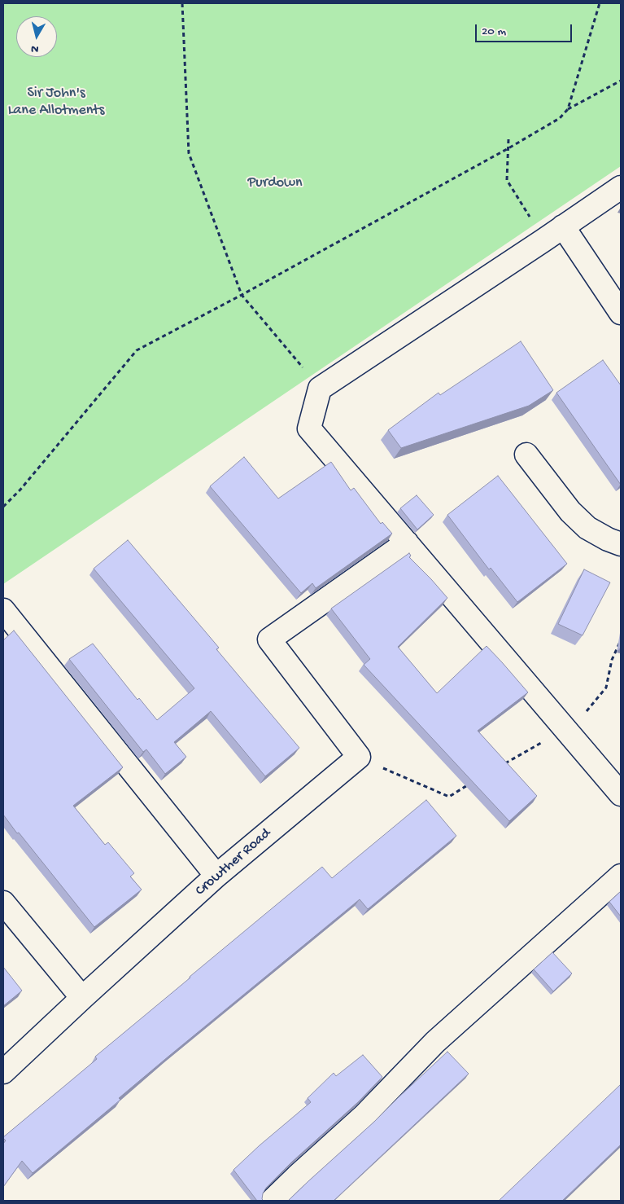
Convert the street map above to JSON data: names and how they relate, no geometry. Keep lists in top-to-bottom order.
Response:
{
  "streets": {
    "street": ["Crowther Road"]
  },
  "parks": ["Sir John's Lane Allotments", "Purdown"],
  "scale_bar": "20 m",
  "north": "bottom"
}
